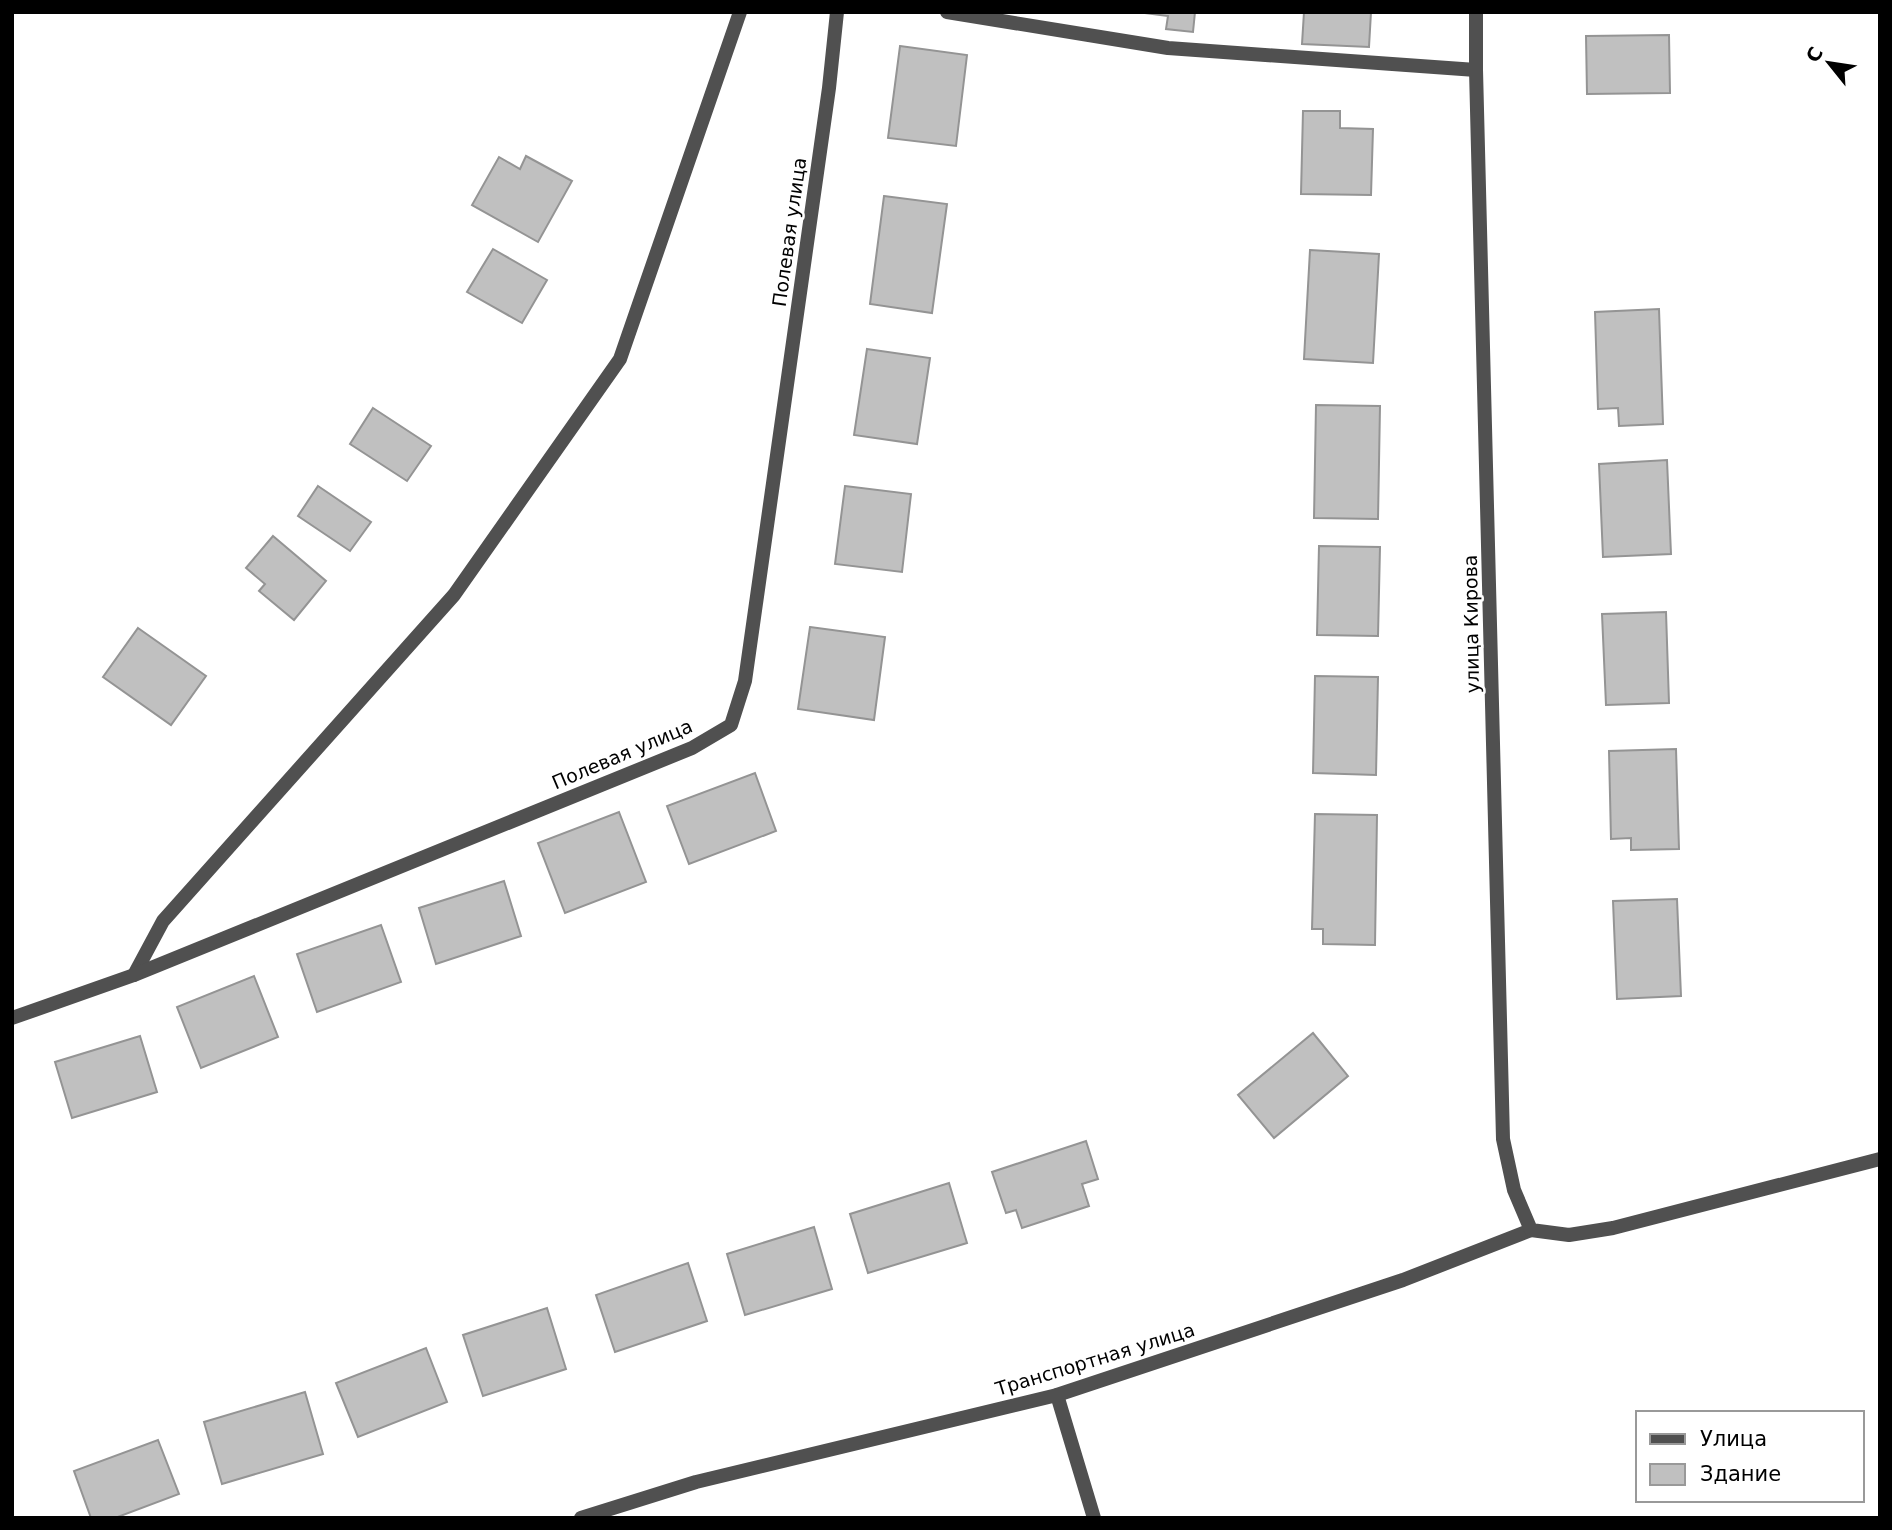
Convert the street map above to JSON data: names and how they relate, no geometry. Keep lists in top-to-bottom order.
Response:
{
  "streets": {
    "street": ["Полевая улица", "улица Кирова", "Транспортная улица"]
  },
  "crossings": [
    ["улица Кирова", "Транспортная улица"]
  ],
  "legend": ["Улица", "Здание"],
  "north": "top left"
}
